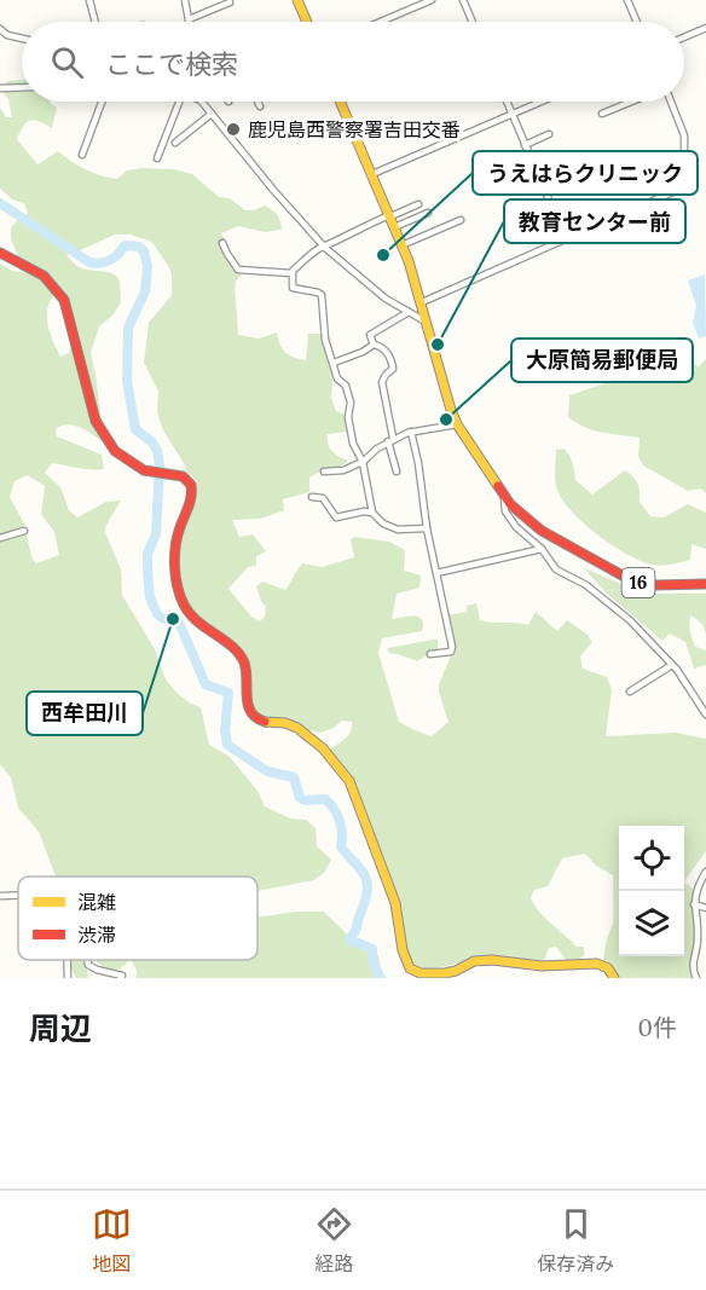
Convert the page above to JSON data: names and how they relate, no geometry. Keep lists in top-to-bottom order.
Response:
{
  "streets": {
    "street": ["16"]
  },
  "places": [
    "鹿児島西警察署吉田交番",
    "うえはらクリニック",
    "教育センター前",
    "大原簡易郵便局",
    "西牟田川"
  ],
  "legend": ["混雑", "渋滞"],
  "page": {
    "search": "ここで検索",
    "heading": ["周辺", "0件"],
    "nav": ["地図", "経路", "保存済み"]
  }
}
